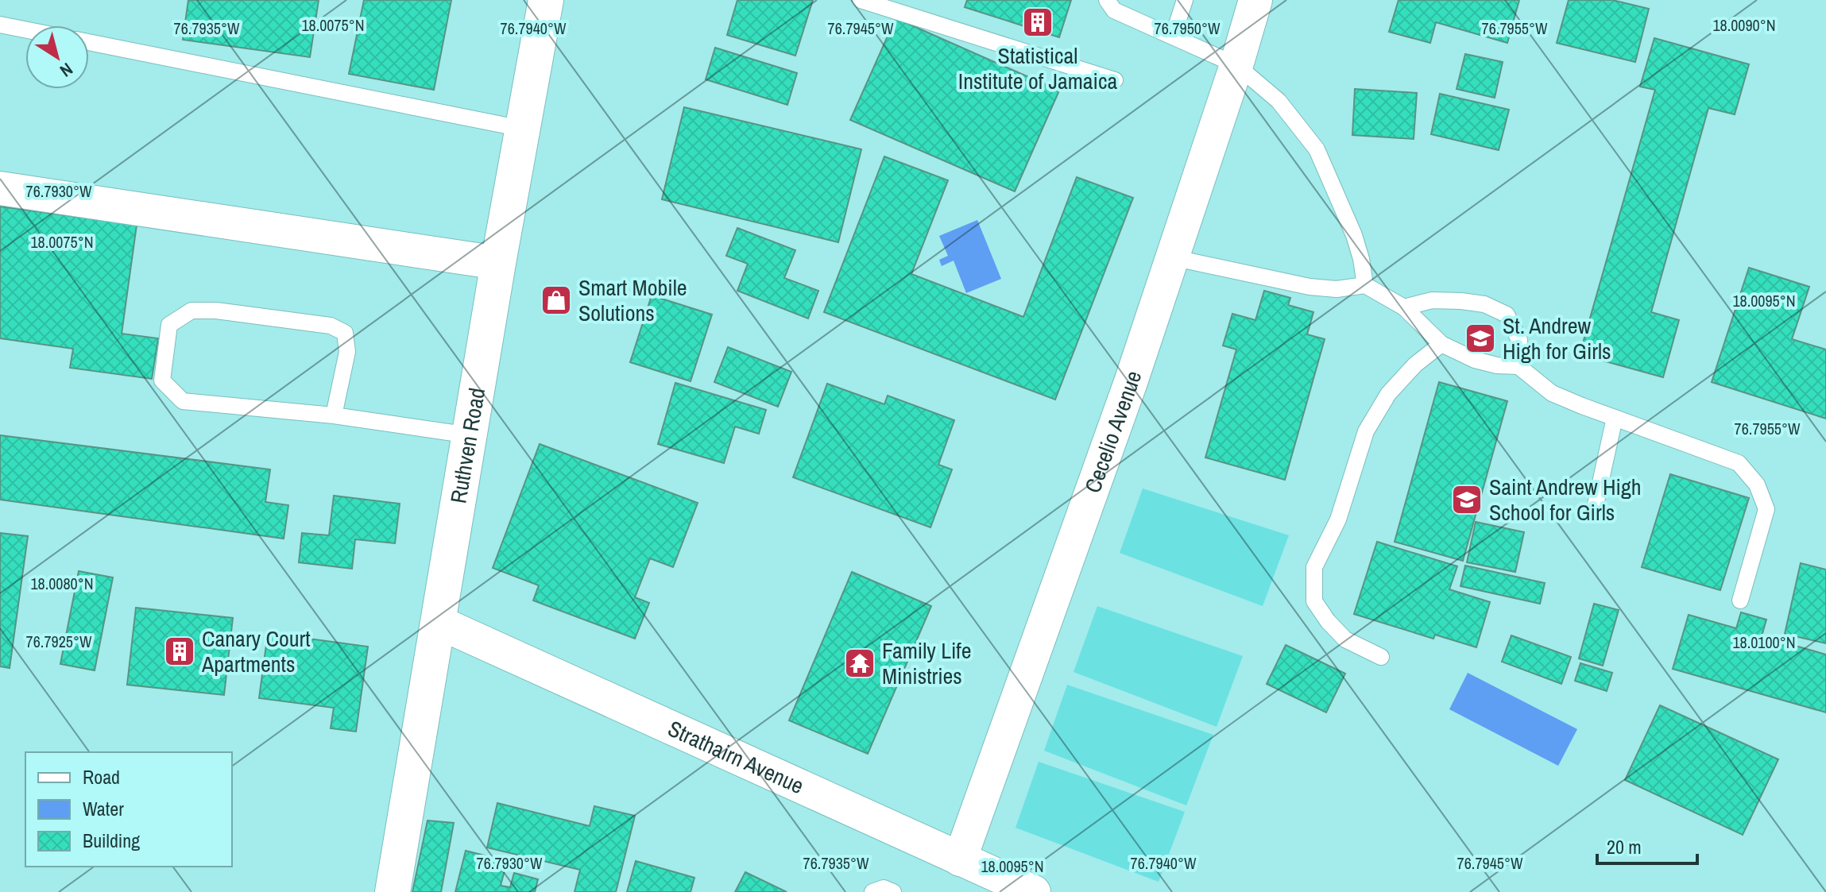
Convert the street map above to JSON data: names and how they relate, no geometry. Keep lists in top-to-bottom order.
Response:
{
  "streets": {
    "street": ["Cecelio Avenue", "Ruthven Road", "Strathairn Avenue"]
  },
  "crossings": [
    ["Cecelio Avenue", "Strathairn Avenue"],
    ["Ruthven Road", "Strathairn Avenue"]
  ],
  "places": {
    "building": ["Statistical Institute of Jamaica", "Canary Court Apartments"],
    "shop": ["Smart Mobile Solutions"],
    "school or university": ["St. Andrew High for Girls", "Saint Andrew High School for Girls"],
    "temple": ["Family Life Ministries"]
  },
  "legend": ["Road", "Water", "Building"],
  "scale_bar": "20 m",
  "north": "bottom right",
  "coordinates": [
    "18.0075°N",
    "18.0090°N",
    "76.7935°W",
    "76.7940°W",
    "76.7945°W",
    "76.7950°W",
    "76.7955°W",
    "76.7930°W",
    "18.0095°N",
    "18.0080°N",
    "76.7925°W",
    "18.0100°N"
  ]
}
